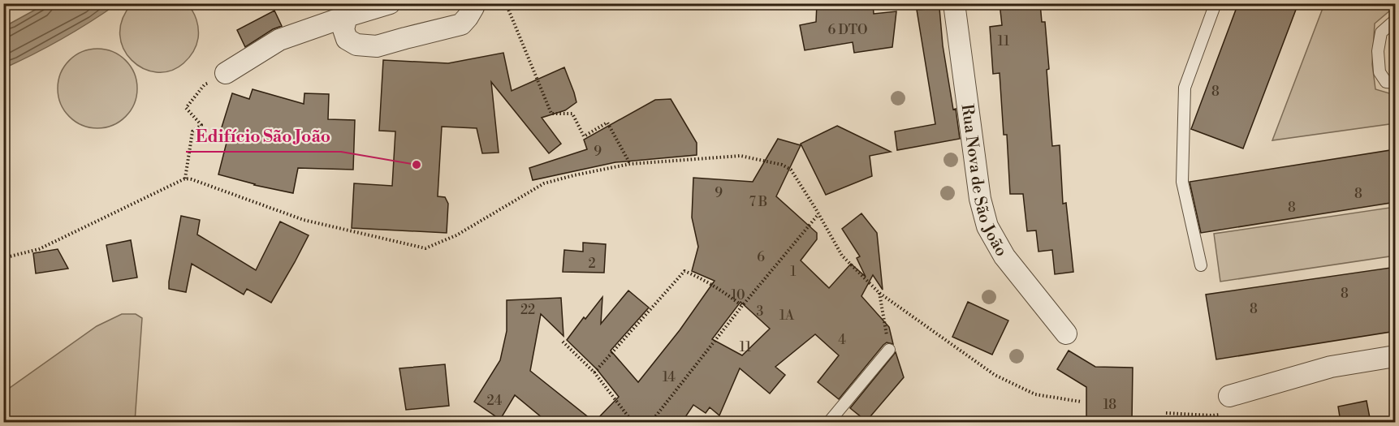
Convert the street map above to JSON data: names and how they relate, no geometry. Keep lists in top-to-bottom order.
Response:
{
  "streets": {
    "street": ["Rua Nova de São João"]
  },
  "places": ["Edifício São João"],
  "house_numbers": [
    "6 DTO",
    "11",
    "8",
    "9",
    "9",
    "8",
    "7 B",
    "8",
    "6",
    "2",
    "1",
    "8",
    "10",
    "8",
    "22",
    "3",
    "1A",
    "4",
    "11",
    "14",
    "24",
    "18"
  ]
}
